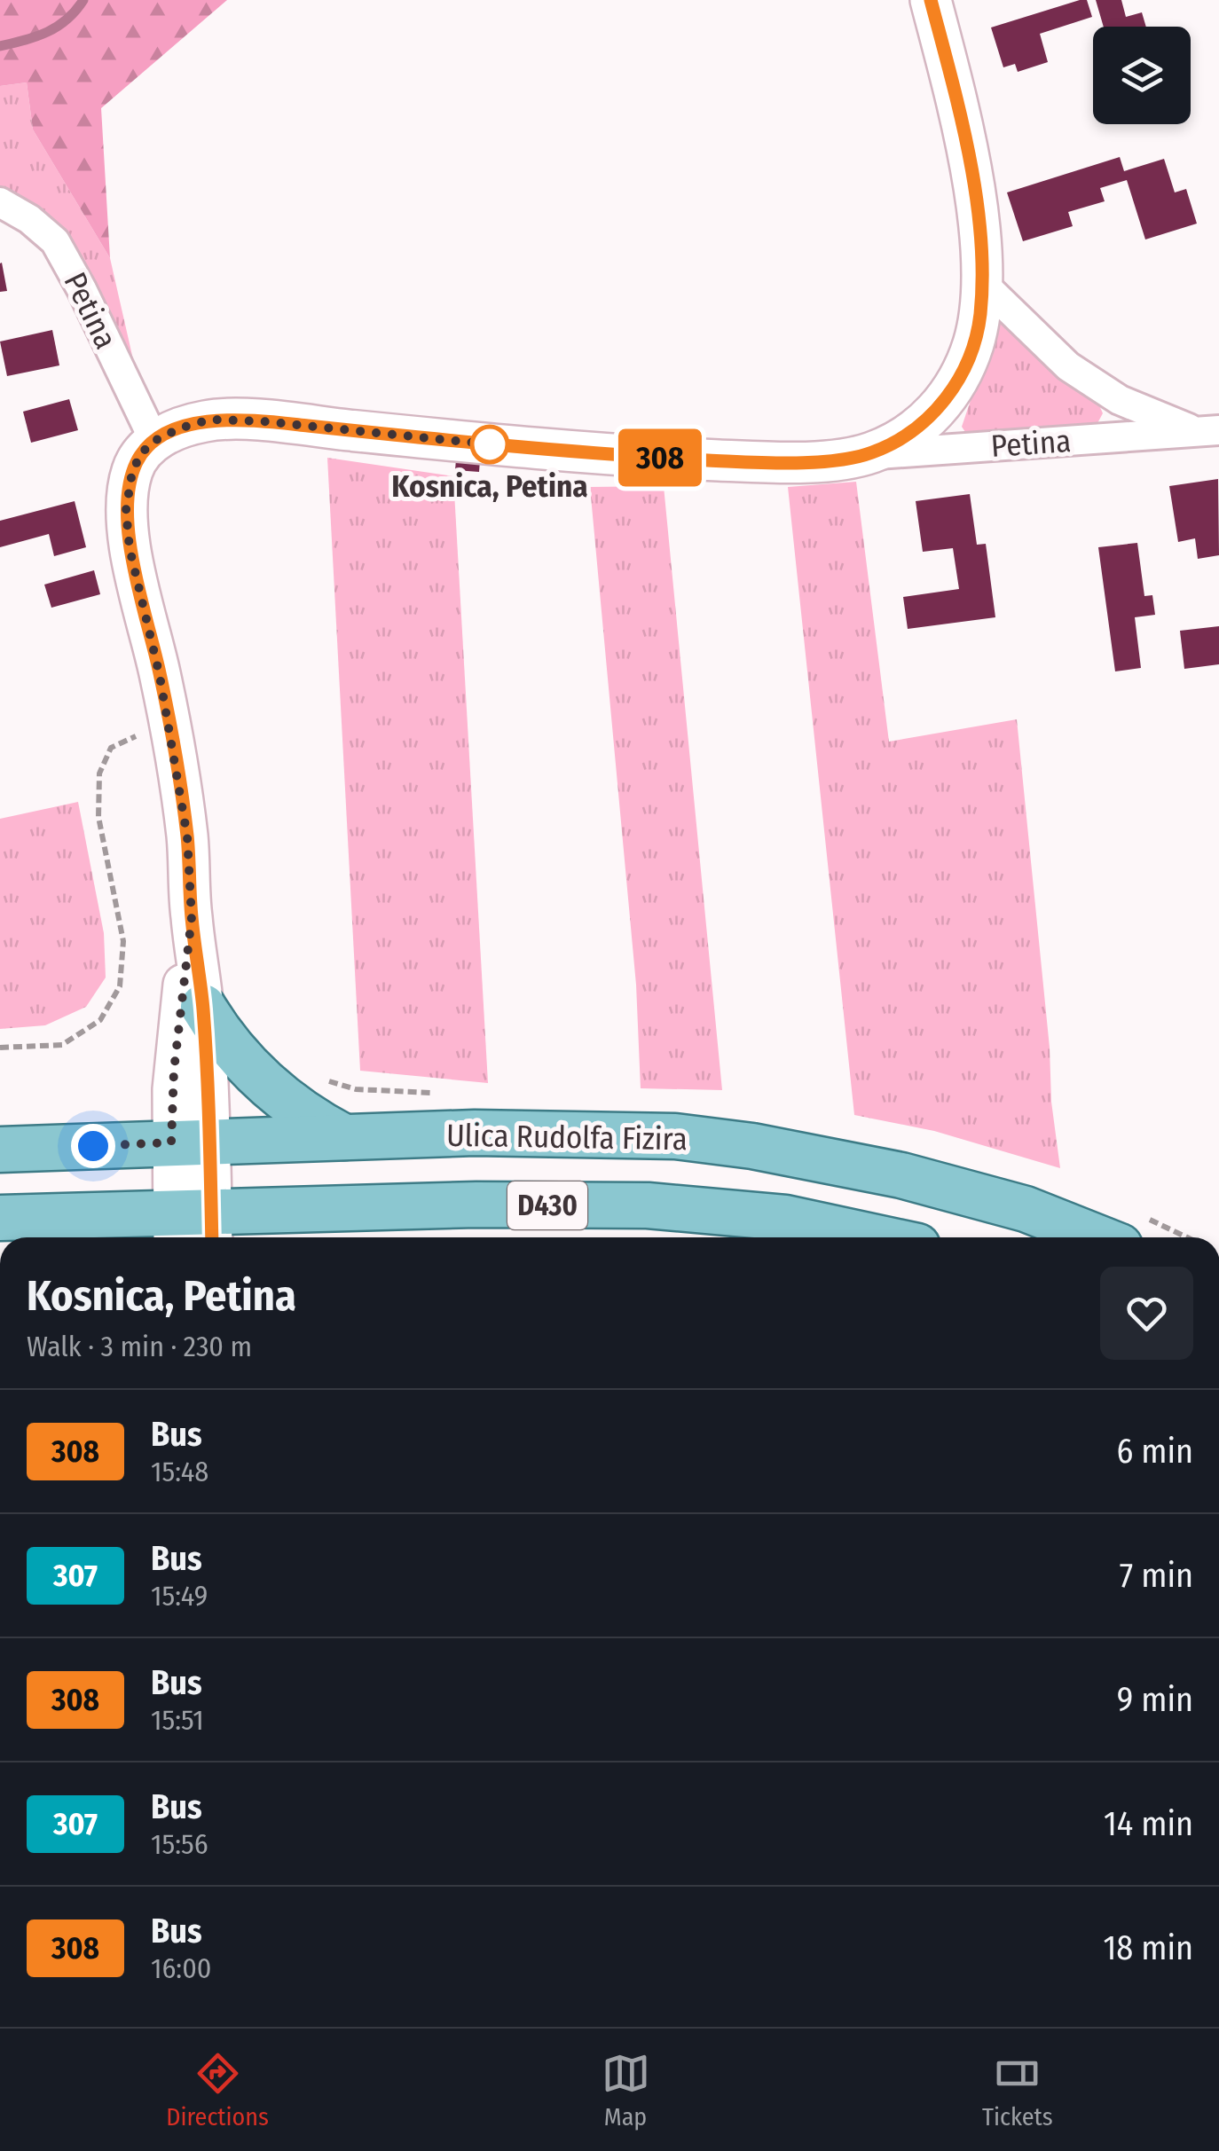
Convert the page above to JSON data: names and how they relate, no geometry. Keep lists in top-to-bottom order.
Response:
{
  "streets": {
    "main road": ["Ulica Rudolfa Fizira", "D430"],
    "street": ["Petina"]
  },
  "places": ["Kosnica, Petina"],
  "lines": ["bus line 308"],
  "page": {
    "on_map": "308",
    "heading": ["Kosnica, Petina", "Walk · 3 min · 230 m"],
    "list": [
      {
        "mark": "308",
        "name": "Bus",
        "note": "15:48",
        "value": "6 min"
      },
      {
        "mark": "307",
        "name": "Bus",
        "note": "15:49",
        "value": "7 min"
      },
      {
        "mark": "308",
        "name": "Bus",
        "note": "15:51",
        "value": "9 min"
      },
      {
        "mark": "307",
        "name": "Bus",
        "note": "15:56",
        "value": "14 min"
      },
      {
        "mark": "308",
        "name": "Bus",
        "note": "16:00",
        "value": "18 min"
      }
    ],
    "tabs": ["Directions", "Map", "Tickets"]
  }
}
